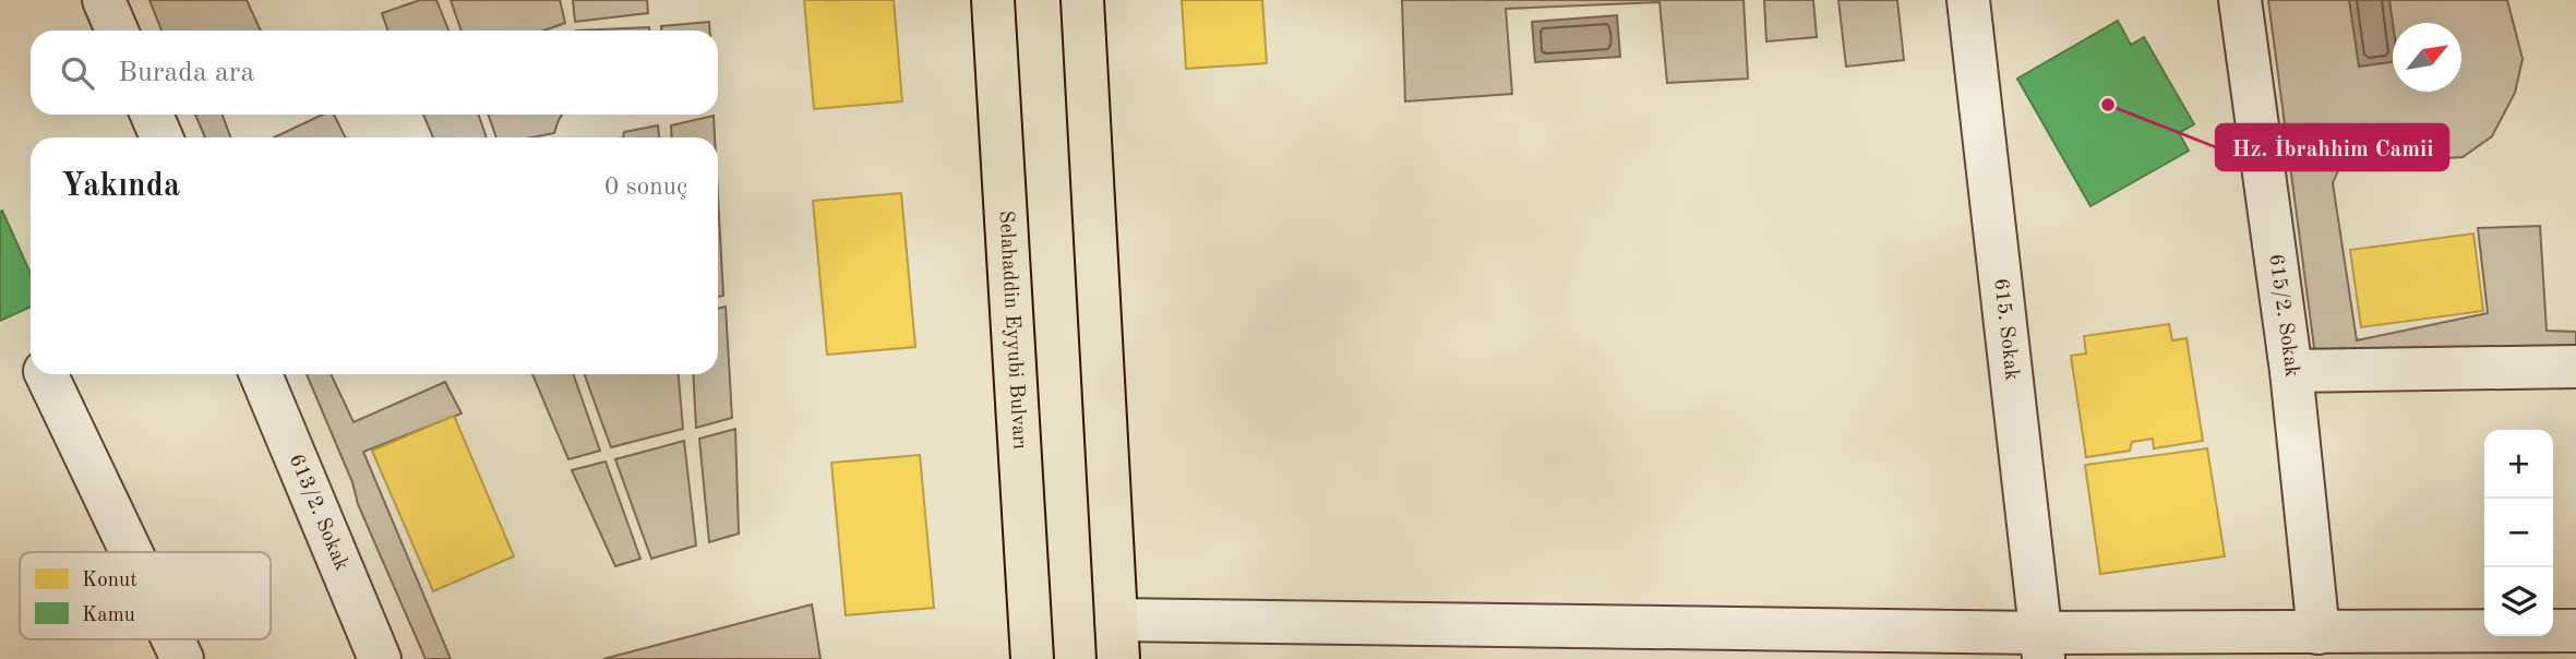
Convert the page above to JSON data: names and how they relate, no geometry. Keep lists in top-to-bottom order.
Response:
{
  "streets": {
    "main road": ["Selahaddin Eyyubi Bulvarı"],
    "street": ["615/2. Sokak", "615. Sokak", "613/2. Sokak"]
  },
  "places": ["Hz. İbrahhim Camii"],
  "legend": ["Konut", "Kamu"],
  "north": "top right",
  "page": {
    "search": "Burada ara",
    "heading": ["Yakında", "0 sonuç"],
    "map_buttons": ["+", "−"]
  }
}
